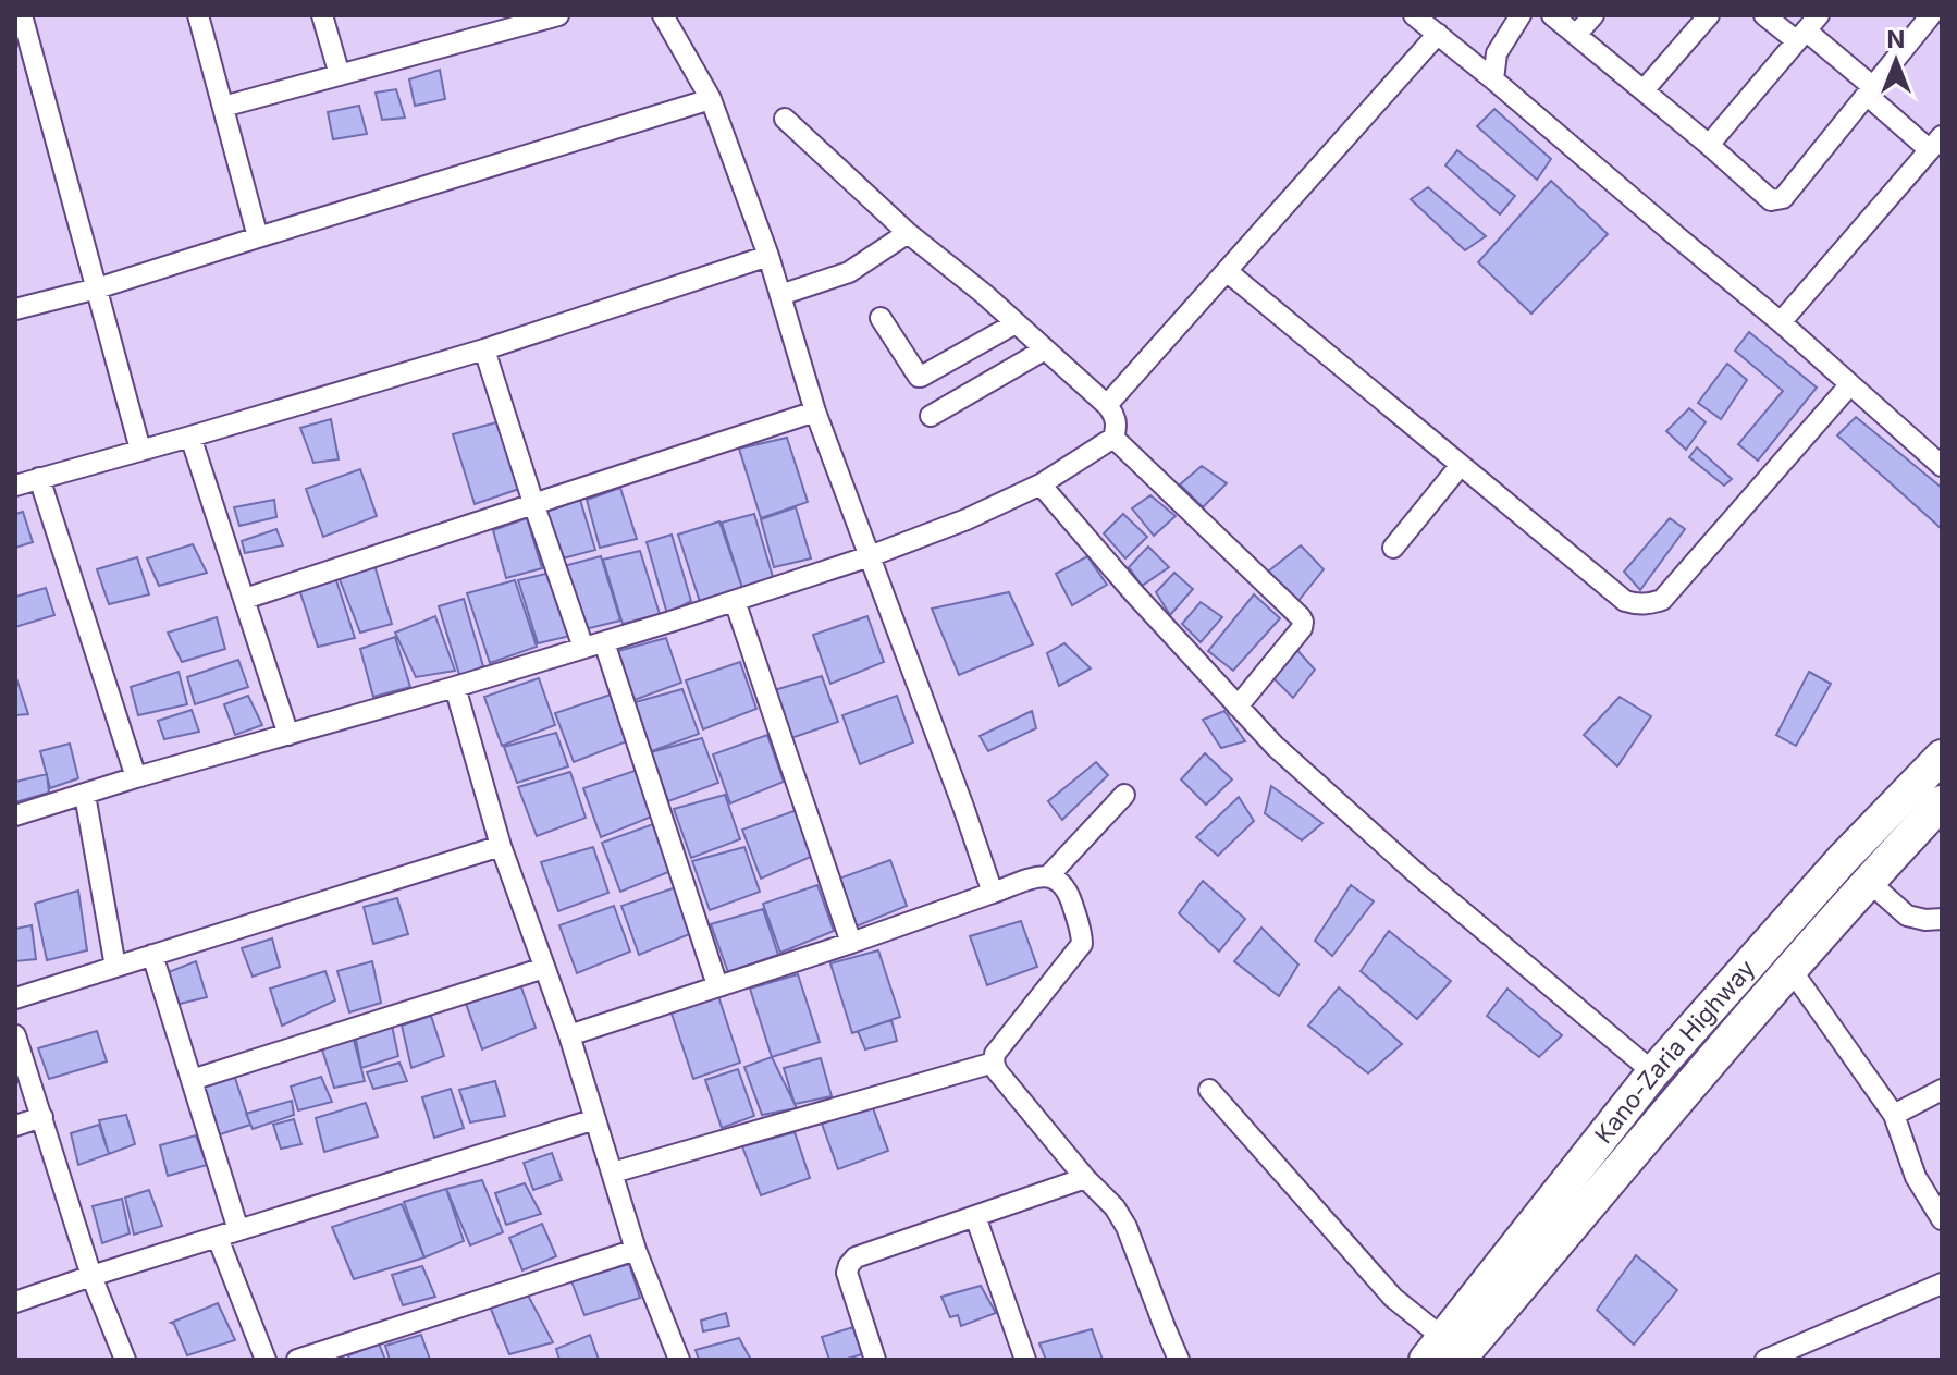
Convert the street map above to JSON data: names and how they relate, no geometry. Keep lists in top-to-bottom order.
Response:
{
  "streets": {
    "highway": ["Kano-Zaria Highway"]
  },
  "north": "top"
}
